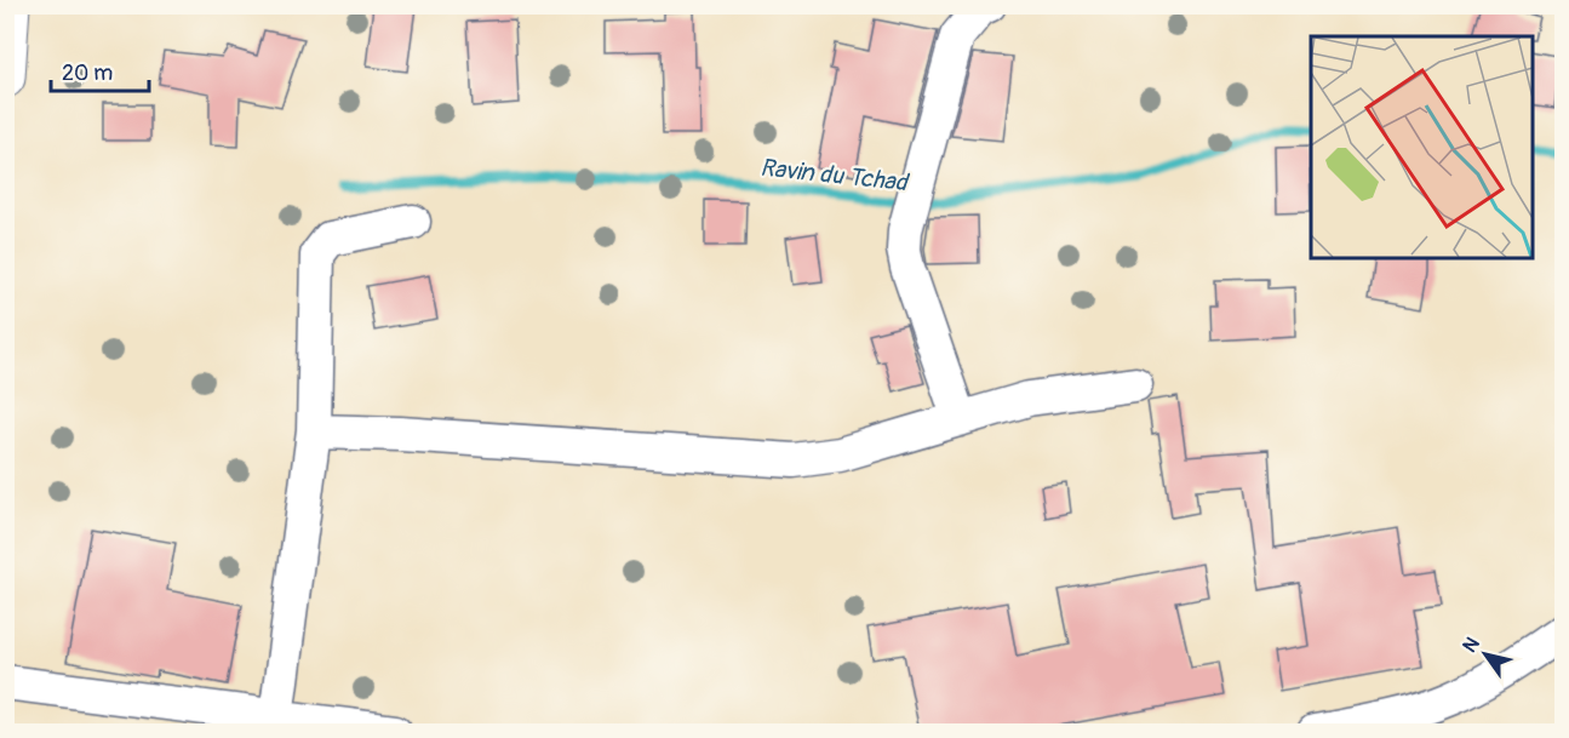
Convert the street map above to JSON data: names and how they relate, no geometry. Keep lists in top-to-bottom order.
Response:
{
  "water": ["Ravin du Tchad"],
  "scale_bar": "20 m",
  "north": "top left"
}
